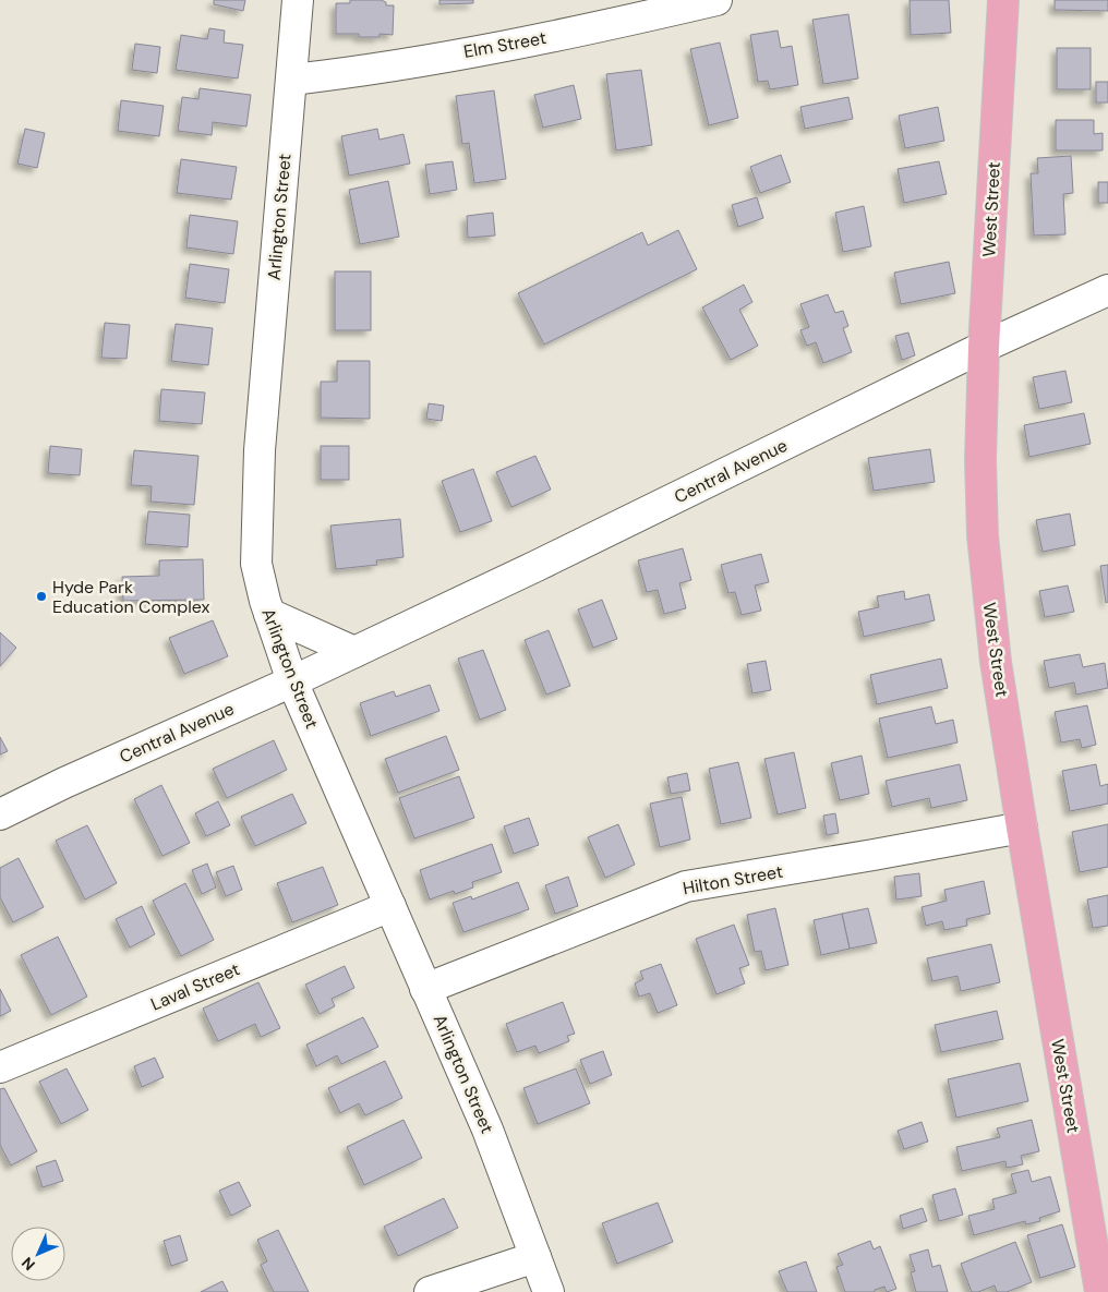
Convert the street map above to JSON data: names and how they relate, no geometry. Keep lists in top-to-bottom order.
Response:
{
  "streets": {
    "main road": ["West Street"],
    "street": [
      "Elm Street",
      "Arlington Street",
      "Central Avenue",
      "Hilton Street",
      "Laval Street"
    ]
  },
  "crossings": [
    ["Elm Street", "Arlington Street"],
    ["West Street", "Central Avenue"],
    ["West Street", "Hilton Street"],
    ["Arlington Street", "Central Avenue"],
    ["Arlington Street", "Hilton Street"],
    ["Arlington Street", "Laval Street"]
  ],
  "places": ["Hyde Park Education Complex"],
  "north": "bottom left"
}
